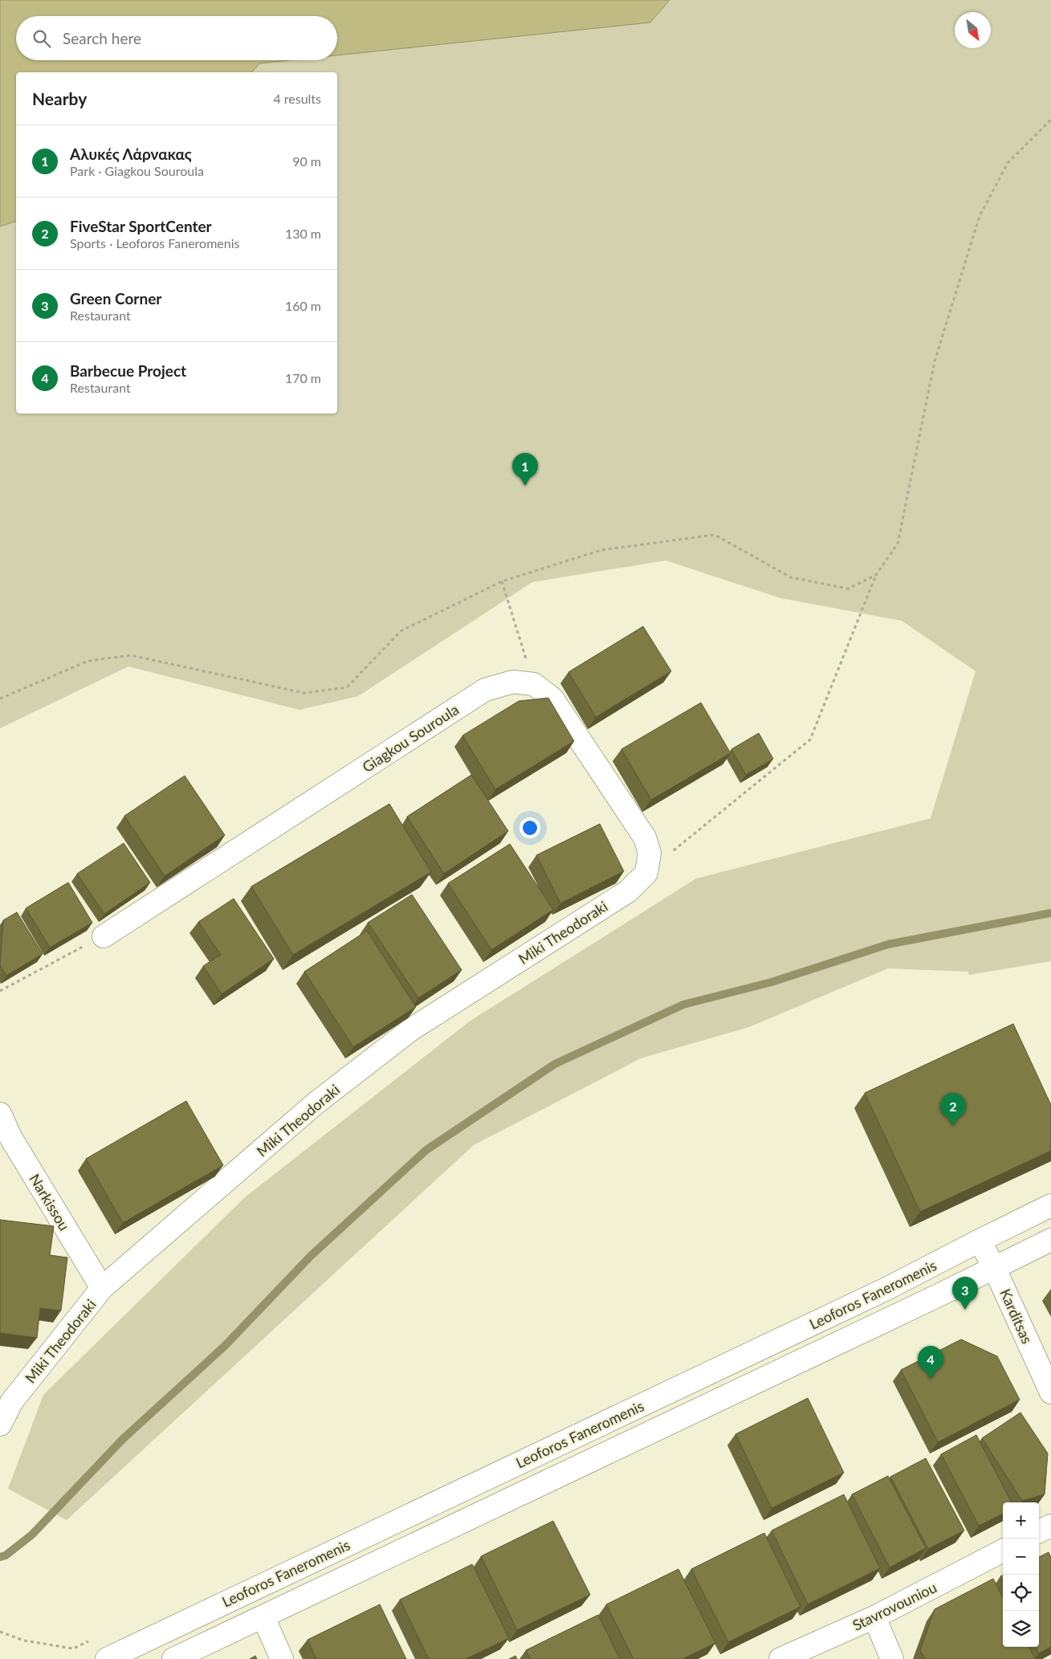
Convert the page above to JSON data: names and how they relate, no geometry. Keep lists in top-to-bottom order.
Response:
{
  "streets": {
    "street": [
      "Giagkou Souroula",
      "Miki Theodoraki",
      "Narkissou",
      "Leoforos Faneromenis",
      "Karditsas",
      "Stavrovouniou"
    ]
  },
  "crossings": [
    ["Miki Theodoraki", "Narkissou"],
    ["Leoforos Faneromenis", "Karditsas"]
  ],
  "north": "bottom right",
  "page": {
    "search": "Search here",
    "heading": ["Nearby", "4 results"],
    "list": [
      {
        "mark": "1",
        "name": "Αλυκές Λάρνακας",
        "note": "Park · Giagkou Souroula",
        "value": "90 m"
      },
      {
        "mark": "2",
        "name": "FiveStar SportCenter",
        "note": "Sports · Leoforos Faneromenis",
        "value": "130 m"
      },
      {
        "mark": "3",
        "name": "Green Corner",
        "note": "Restaurant",
        "value": "160 m"
      },
      {
        "mark": "4",
        "name": "Barbecue Project",
        "note": "Restaurant",
        "value": "170 m"
      }
    ],
    "pins": [
      "1",
      "2",
      "3",
      "4"
    ],
    "map_buttons": ["+", "−"]
  }
}
